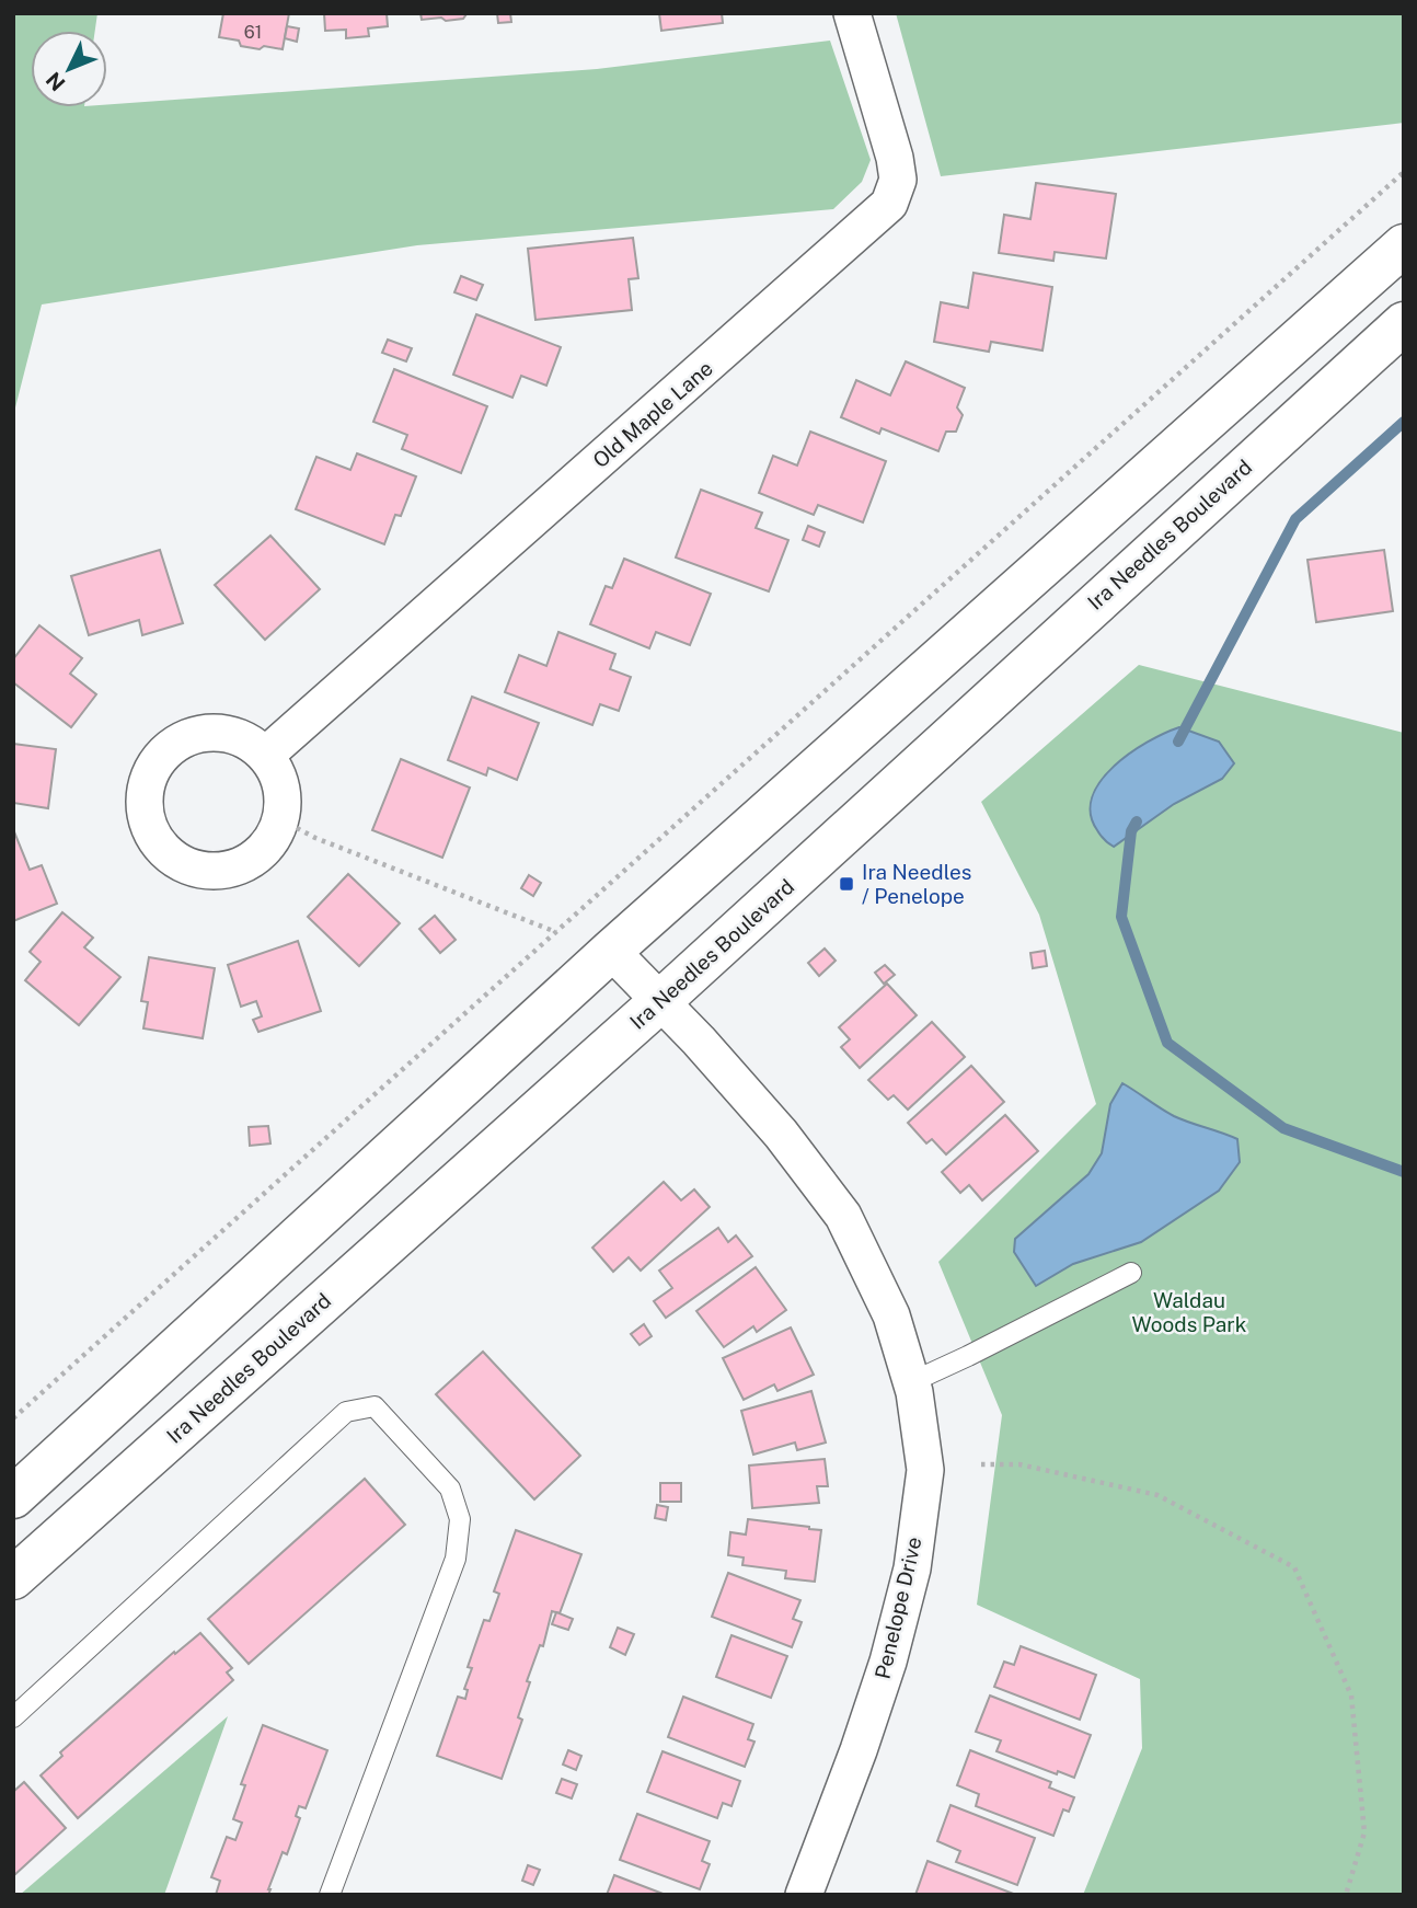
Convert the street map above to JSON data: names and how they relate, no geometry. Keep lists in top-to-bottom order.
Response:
{
  "streets": {
    "main road": ["Ira Needles Boulevard"],
    "street": ["Old Maple Lane", "Penelope Drive"]
  },
  "crossings": [
    ["Ira Needles Boulevard", "Penelope Drive"]
  ],
  "parks": ["Waldau Woods Park"],
  "places": {
    "transit": ["Ira Needles / Penelope"]
  },
  "house_numbers": ["61"],
  "north": "bottom left"
}
